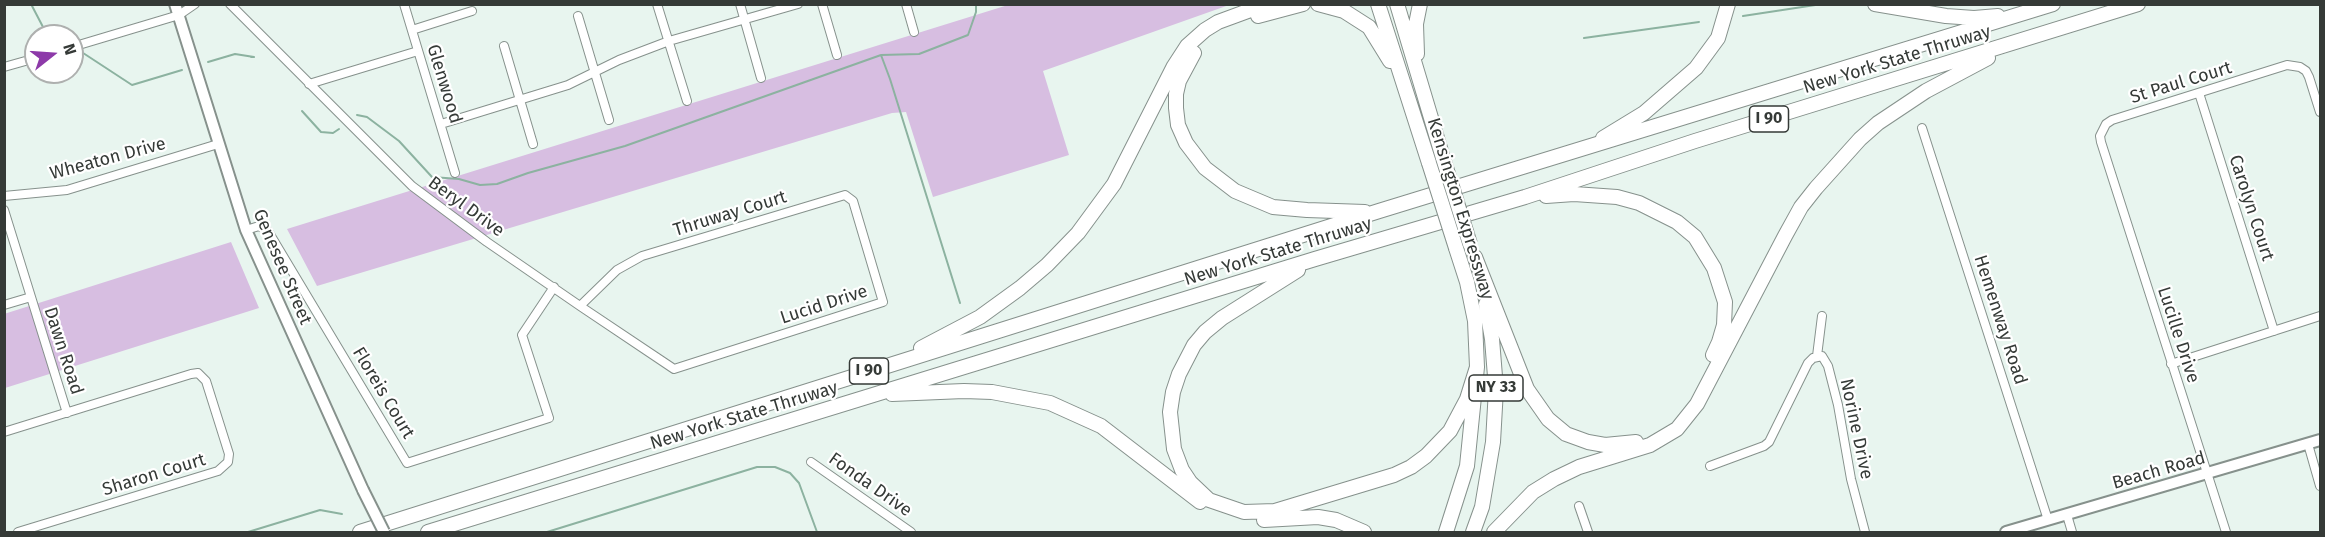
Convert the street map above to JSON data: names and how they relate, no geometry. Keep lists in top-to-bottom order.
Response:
{
  "streets": {
    "highway": [
      "New York State Thruway",
      "I 90",
      "Kensington Expressway",
      "NY 33"
    ],
    "main road": ["Genesee Street", "Beach Road"],
    "street": [
      "St Paul Court",
      "Glenwood",
      "Wheaton Drive",
      "Beryl Drive",
      "Carolyn Court",
      "Thruway Court",
      "Lucid Drive",
      "Hemenway Road",
      "Lucille Drive",
      "Dawn Road",
      "Floreis Court",
      "Norine Drive",
      "Sharon Court",
      "Fonda Drive"
    ]
  },
  "crossings": [
    ["St Paul Court", "Carolyn Court"],
    ["St Paul Court", "Lucille Drive"],
    ["Wheaton Drive", "Genesee Street"],
    ["Beryl Drive", "Thruway Court"],
    ["Beryl Drive", "Lucid Drive"],
    ["Beryl Drive", "Floreis Court"],
    ["Thruway Court", "Lucid Drive"],
    ["Genesee Street", "Floreis Court"],
    ["Hemenway Road", "Beach Road"],
    ["Lucille Drive", "Beach Road"],
    ["Dawn Road", "Sharon Court"]
  ],
  "north": "right"
}
